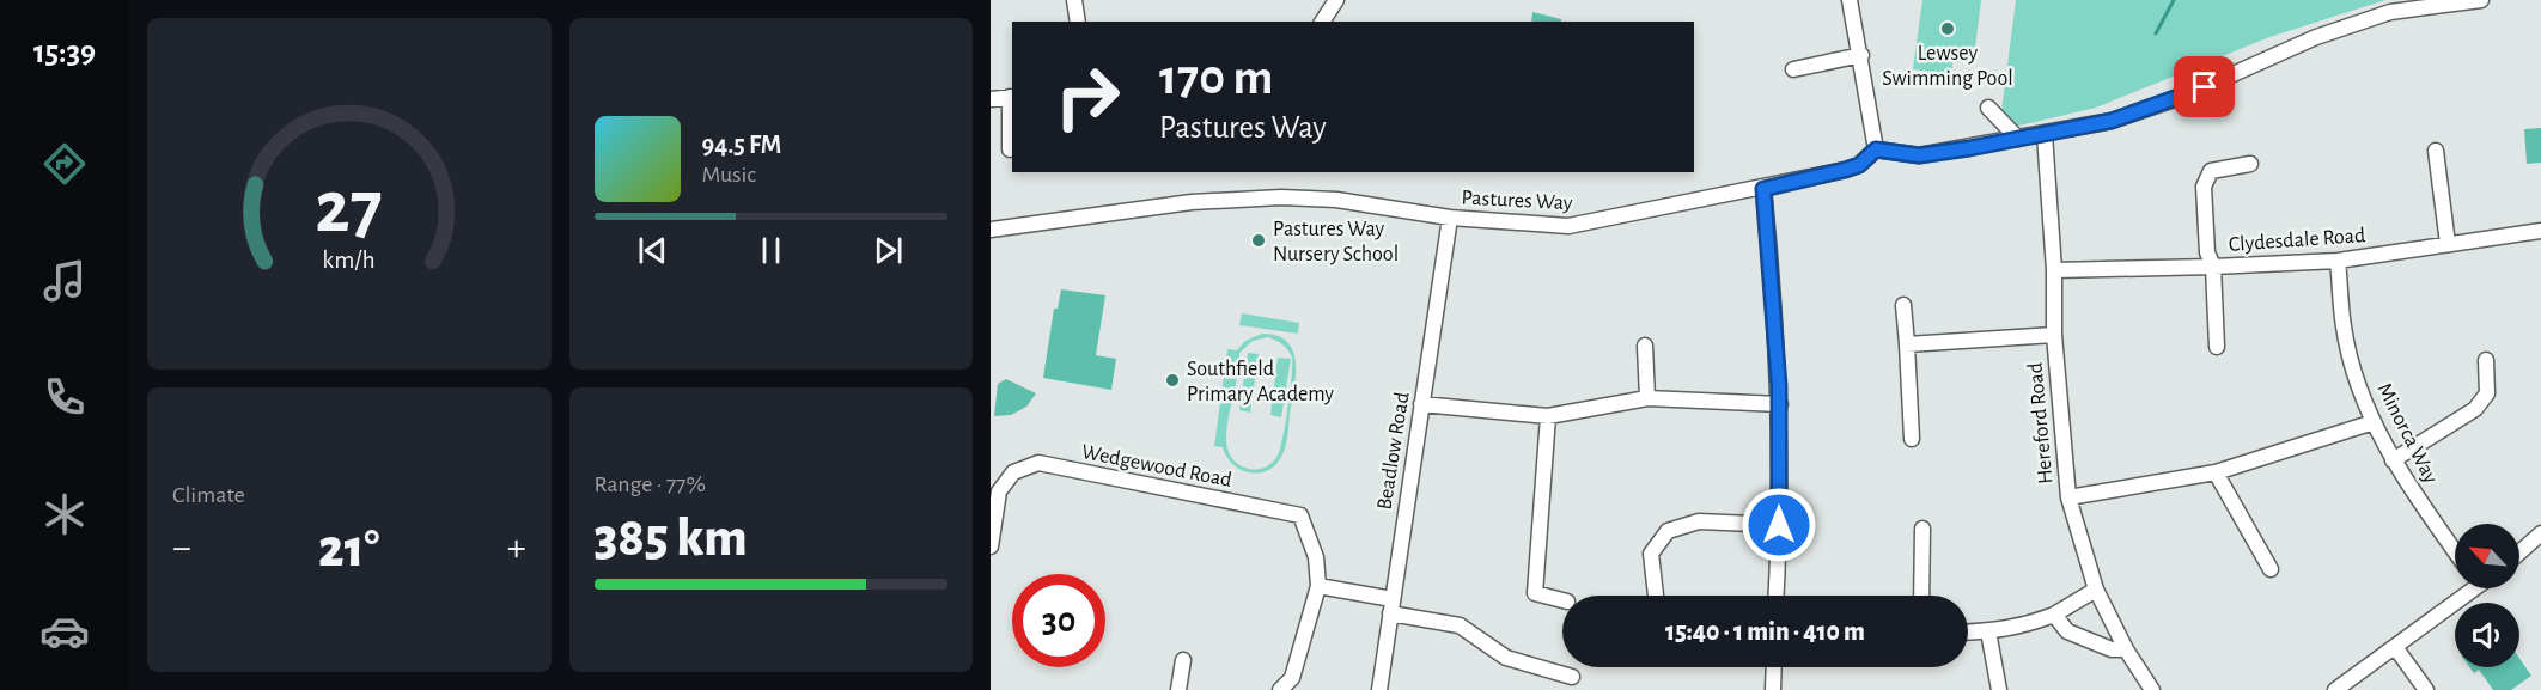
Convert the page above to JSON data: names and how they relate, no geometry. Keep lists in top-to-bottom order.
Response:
{
  "streets": {
    "street": [
      "Pastures Way",
      "Clydesdale Road",
      "Hereford Road",
      "Minorca Way",
      "Beadlow Road",
      "Wedgewood Road"
    ]
  },
  "crossings": [
    ["Pastures Way", "Beadlow Road"],
    ["Clydesdale Road", "Hereford Road"],
    ["Clydesdale Road", "Minorca Way"]
  ],
  "places": ["Lewsey Swimming Pool", "Pastures Way Nursery School", "Southfield Primary Academy"],
  "north": "top left",
  "page": {
    "tabs": "15:39",
    "turn": ["170 m", "Pastures Way"],
    "song": ["94.5 FM", "Music"],
    "tile": [
      "Climate",
      ["Range · 77%", "385 km"]
    ],
    "heat": ["−", "21°", "+"],
    "limit": "30",
    "trip": "15:40 · 1 min · 410 m",
    "gauge": ["27", "km/h"]
  }
}
